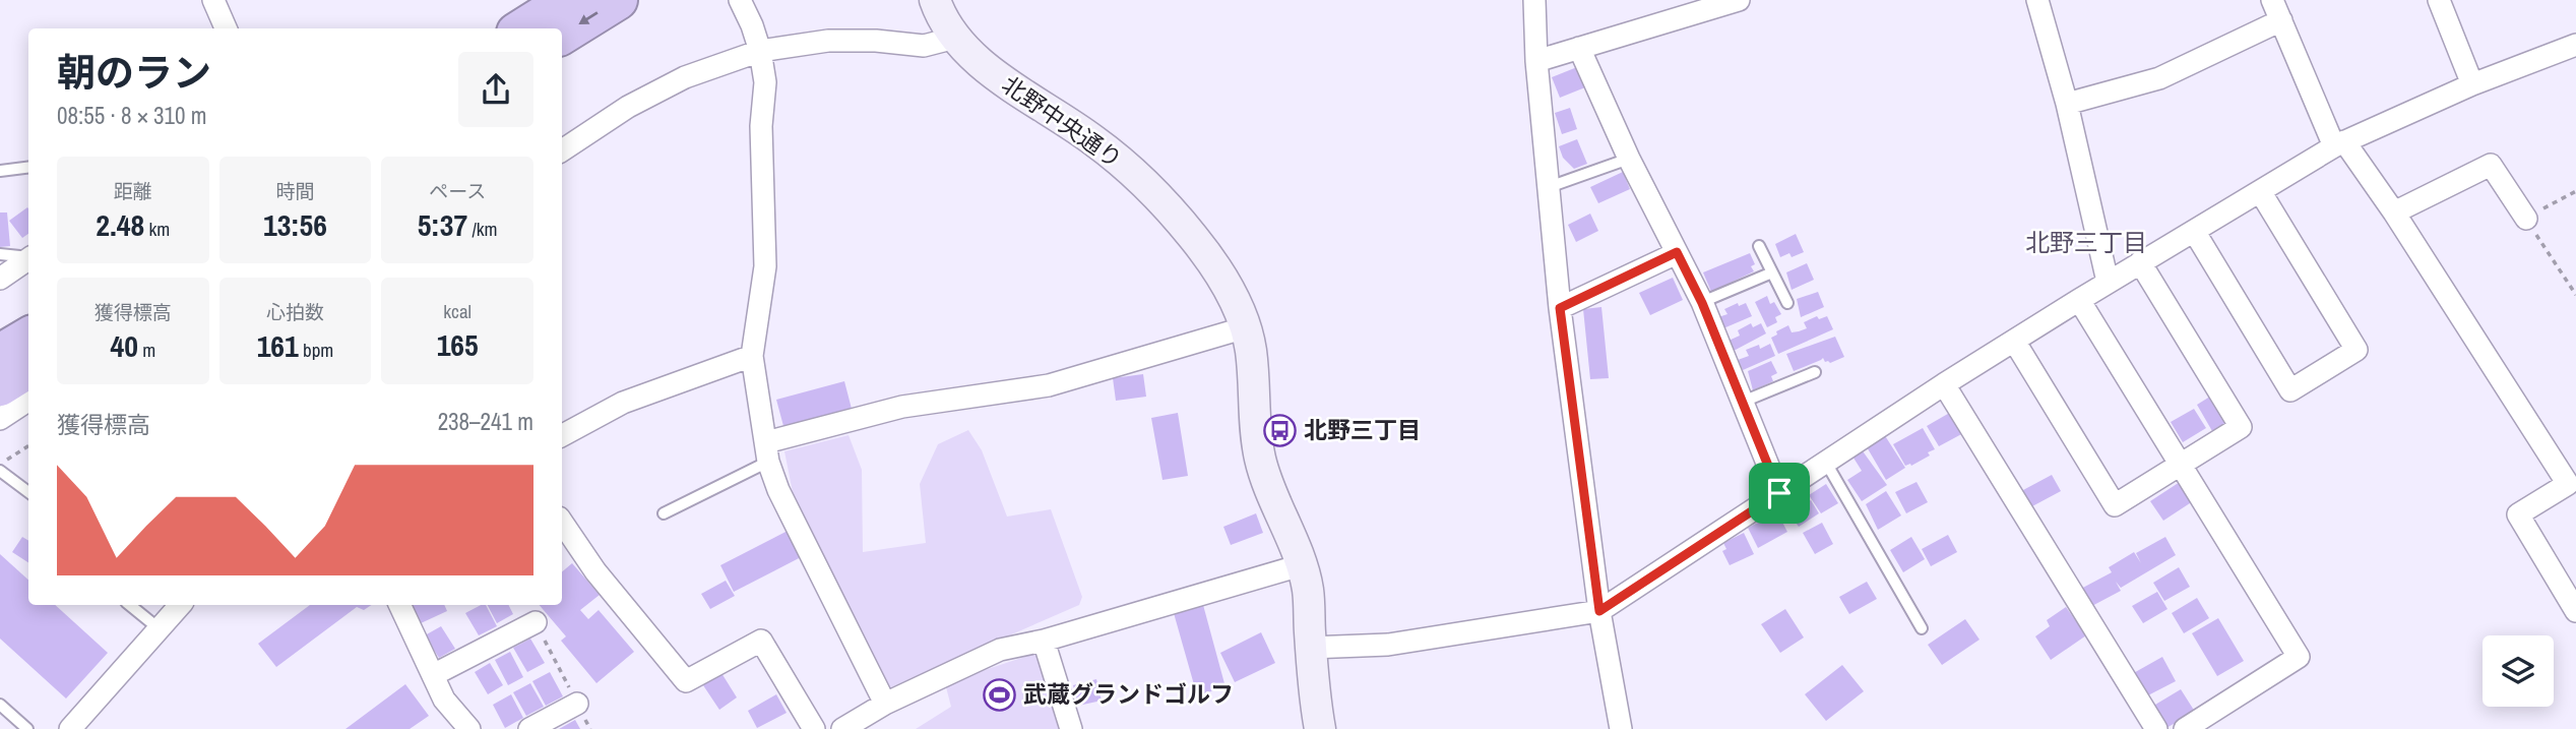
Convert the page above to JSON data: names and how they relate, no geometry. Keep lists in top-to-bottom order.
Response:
{
  "streets": {
    "street": ["北野中央通り"]
  },
  "districts": ["北野三丁目"],
  "places": {
    "bus stop": ["北野三丁目"],
    "sports": ["武蔵グランドゴルフ"]
  },
  "page": {
    "heading": ["朝のラン", "08:55 · 8 × 310 m"],
    "stats": [
      ["距離", "2.48 km"],
      ["時間", "13:56"],
      ["ペース", "5:37 /km"],
      ["獲得標高", "40 m"],
      ["心拍数", "161 bpm"],
      ["kcal", "165"]
    ],
    "chart": ["獲得標高", "238–241 m"]
  }
}
